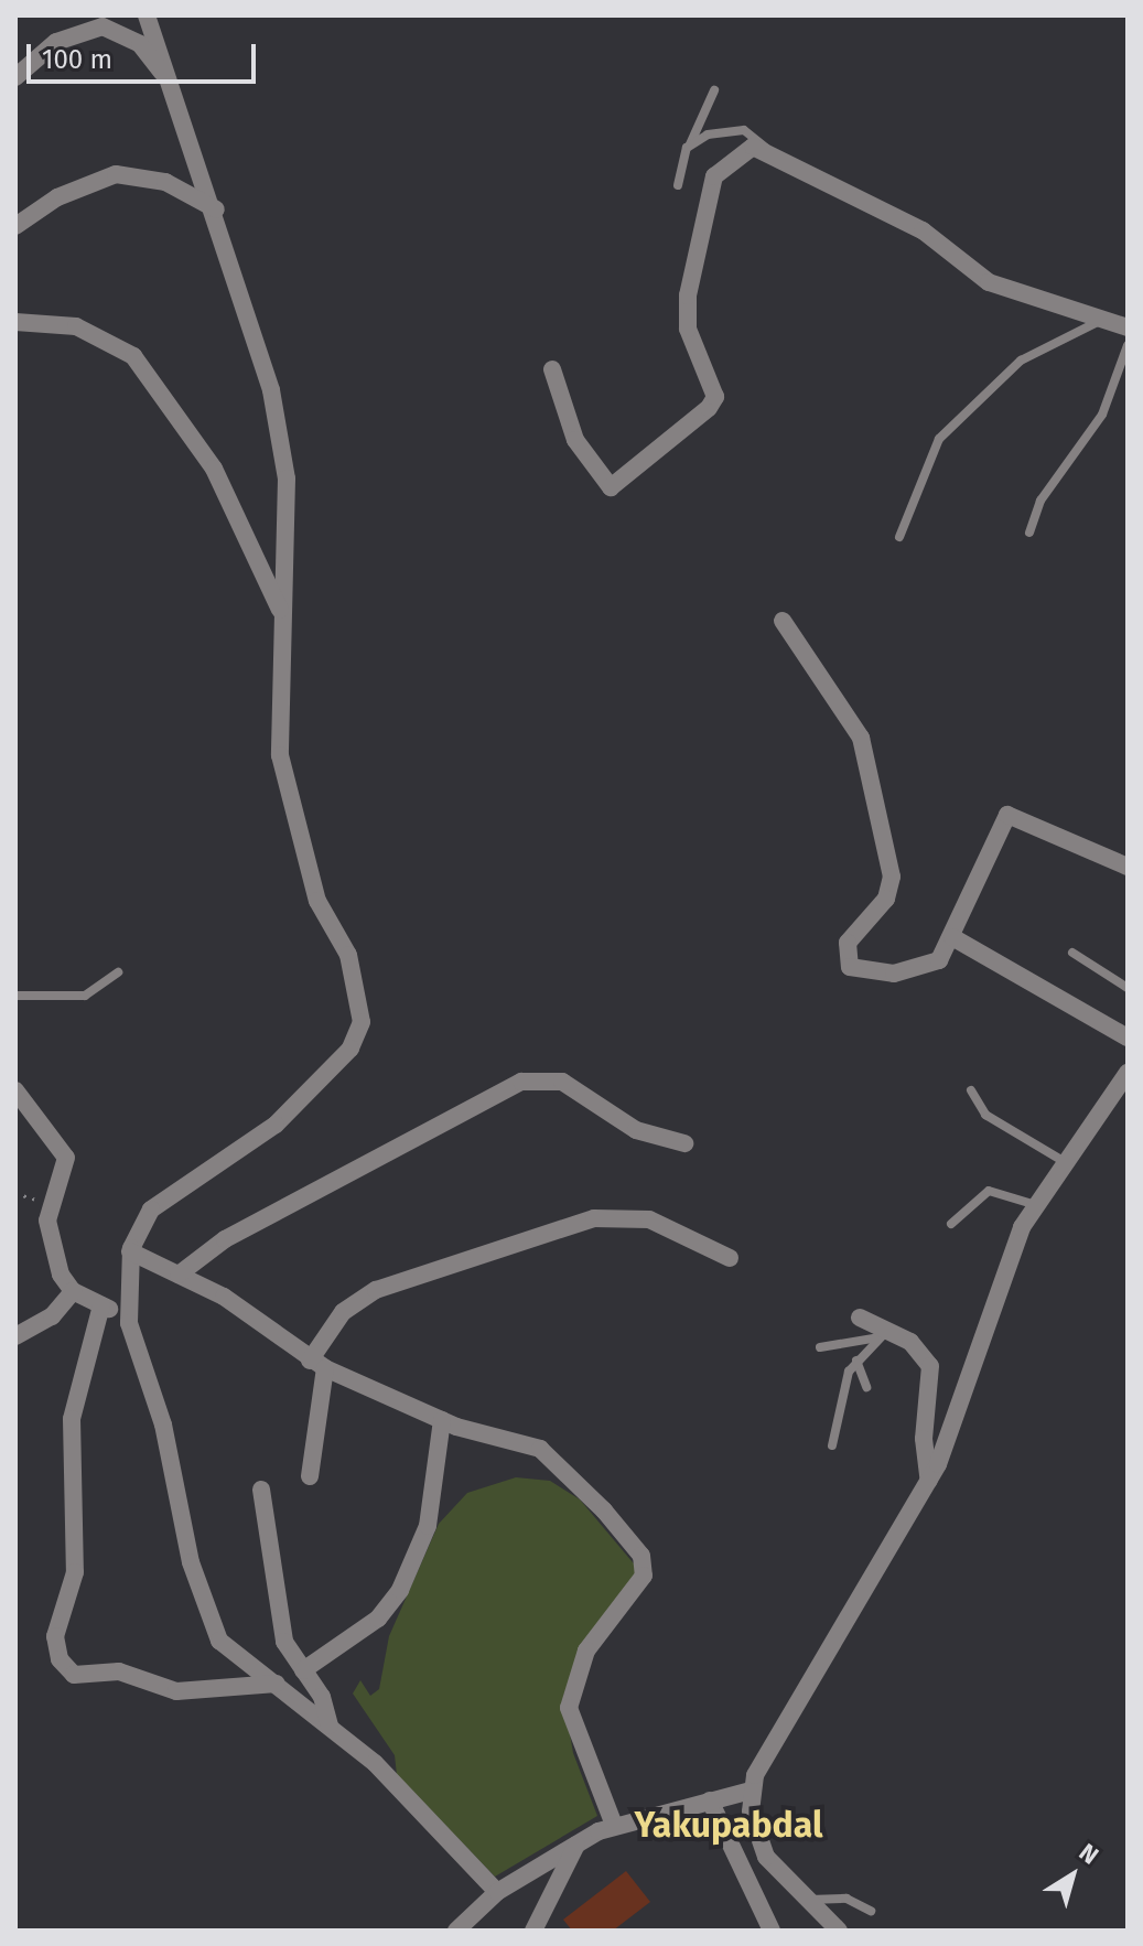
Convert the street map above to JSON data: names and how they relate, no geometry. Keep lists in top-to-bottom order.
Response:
{
  "districts": ["Yakupabdal"],
  "scale_bar": "100 m",
  "north": "top right"
}
